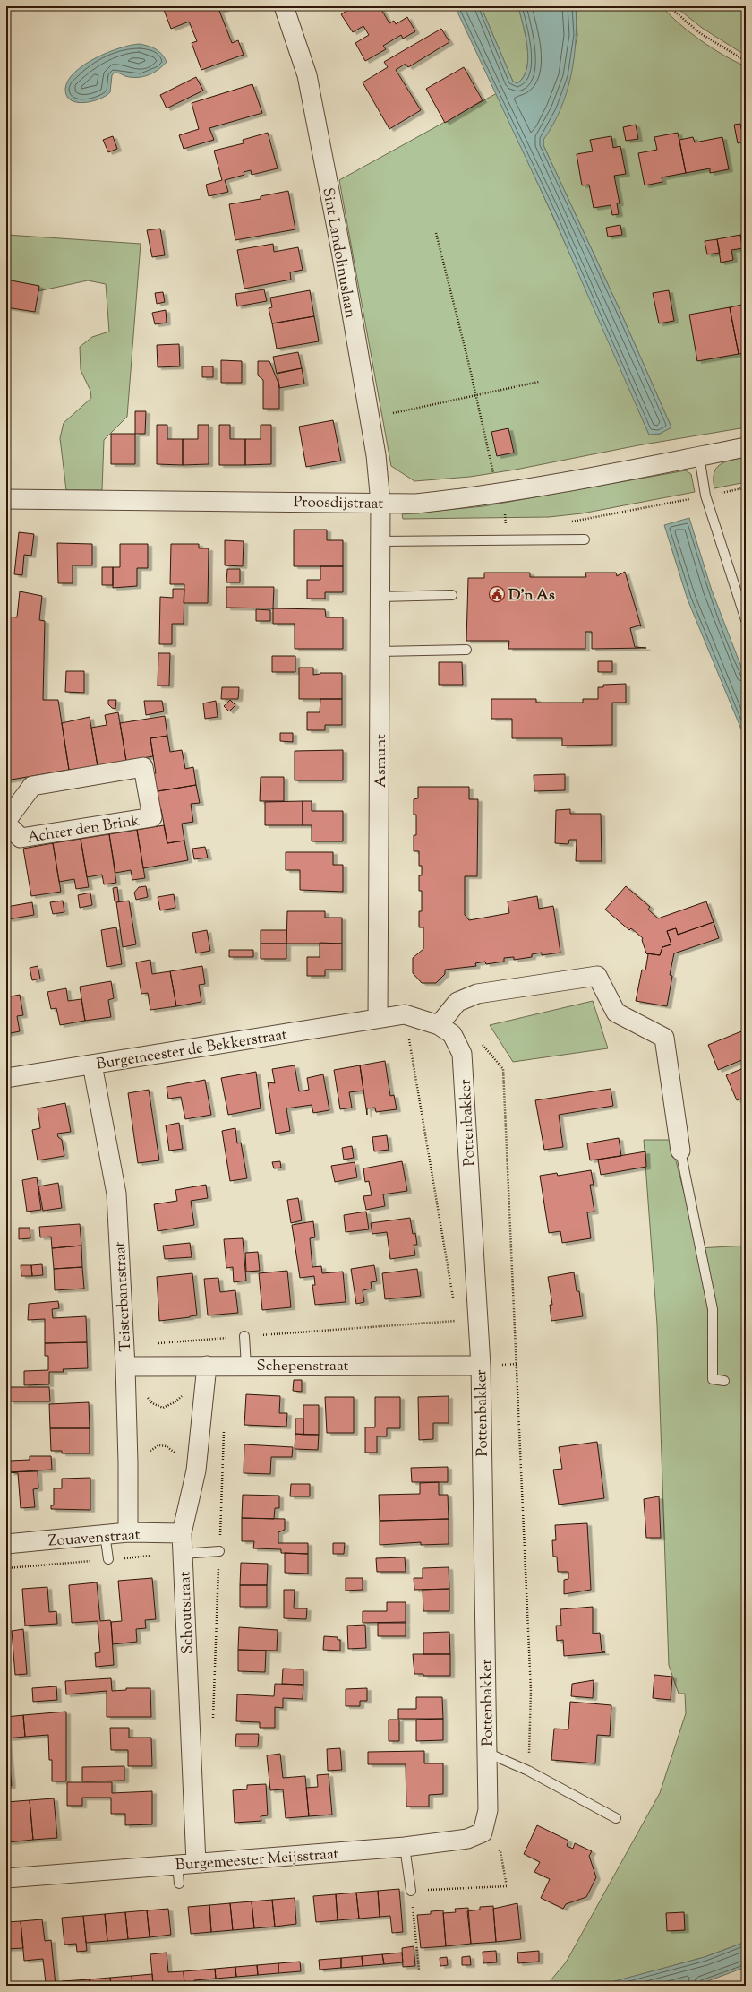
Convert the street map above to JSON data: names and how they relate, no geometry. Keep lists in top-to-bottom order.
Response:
{
  "streets": {
    "street": [
      "Sint Landolinuslaan",
      "Proosdijstraat",
      "Asmunt",
      "Achter den Brink",
      "Burgemeester de Bekkerstraat",
      "Pottenbakker",
      "Teisterbantstraat",
      "Schepenstraat",
      "Zouavenstraat",
      "Schoutstraat",
      "Burgemeester Meijsstraat"
    ]
  },
  "crossings": [
    ["Sint Landolinuslaan", "Proosdijstraat"],
    ["Sint Landolinuslaan", "Asmunt"],
    ["Proosdijstraat", "Asmunt"],
    ["Asmunt", "Burgemeester de Bekkerstraat"],
    ["Asmunt", "Pottenbakker"],
    ["Burgemeester de Bekkerstraat", "Pottenbakker"],
    ["Burgemeester de Bekkerstraat", "Teisterbantstraat"],
    ["Pottenbakker", "Schepenstraat"],
    ["Pottenbakker", "Burgemeester Meijsstraat"],
    ["Teisterbantstraat", "Schepenstraat"],
    ["Teisterbantstraat", "Zouavenstraat"],
    ["Schepenstraat", "Schoutstraat"],
    ["Zouavenstraat", "Schoutstraat"],
    ["Schoutstraat", "Burgemeester Meijsstraat"]
  ],
  "places": {
    "public building": ["D'n As"]
  }
}
